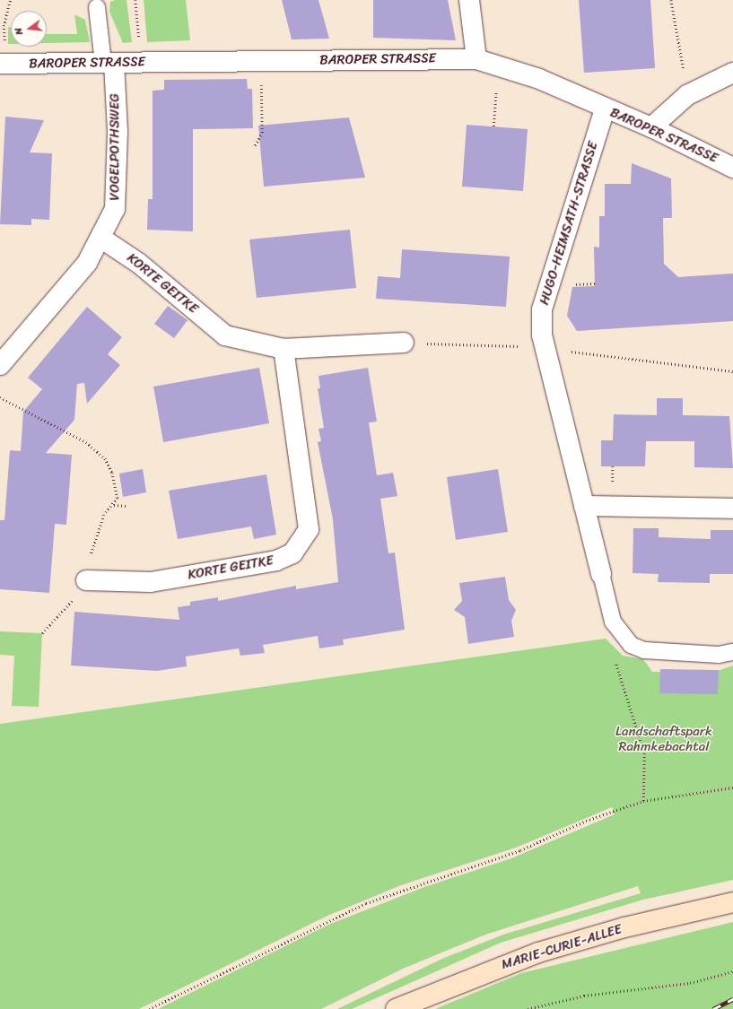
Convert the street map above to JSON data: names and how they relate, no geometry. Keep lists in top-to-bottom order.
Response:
{
  "streets": {
    "street": [
      "BAROPER STRASSE",
      "VOGELPOTHSWEG",
      "HUGO-HEIMSATH-STRASSE",
      "KORTE GEITKE",
      "MARIE-CURIE-ALLEE"
    ]
  },
  "crossings": [
    ["BAROPER STRASSE", "VOGELPOTHSWEG"],
    ["BAROPER STRASSE", "HUGO-HEIMSATH-STRASSE"],
    ["VOGELPOTHSWEG", "KORTE GEITKE"]
  ],
  "parks": ["Landschaftspark Rahmkebachtal"],
  "north": "left"
}
